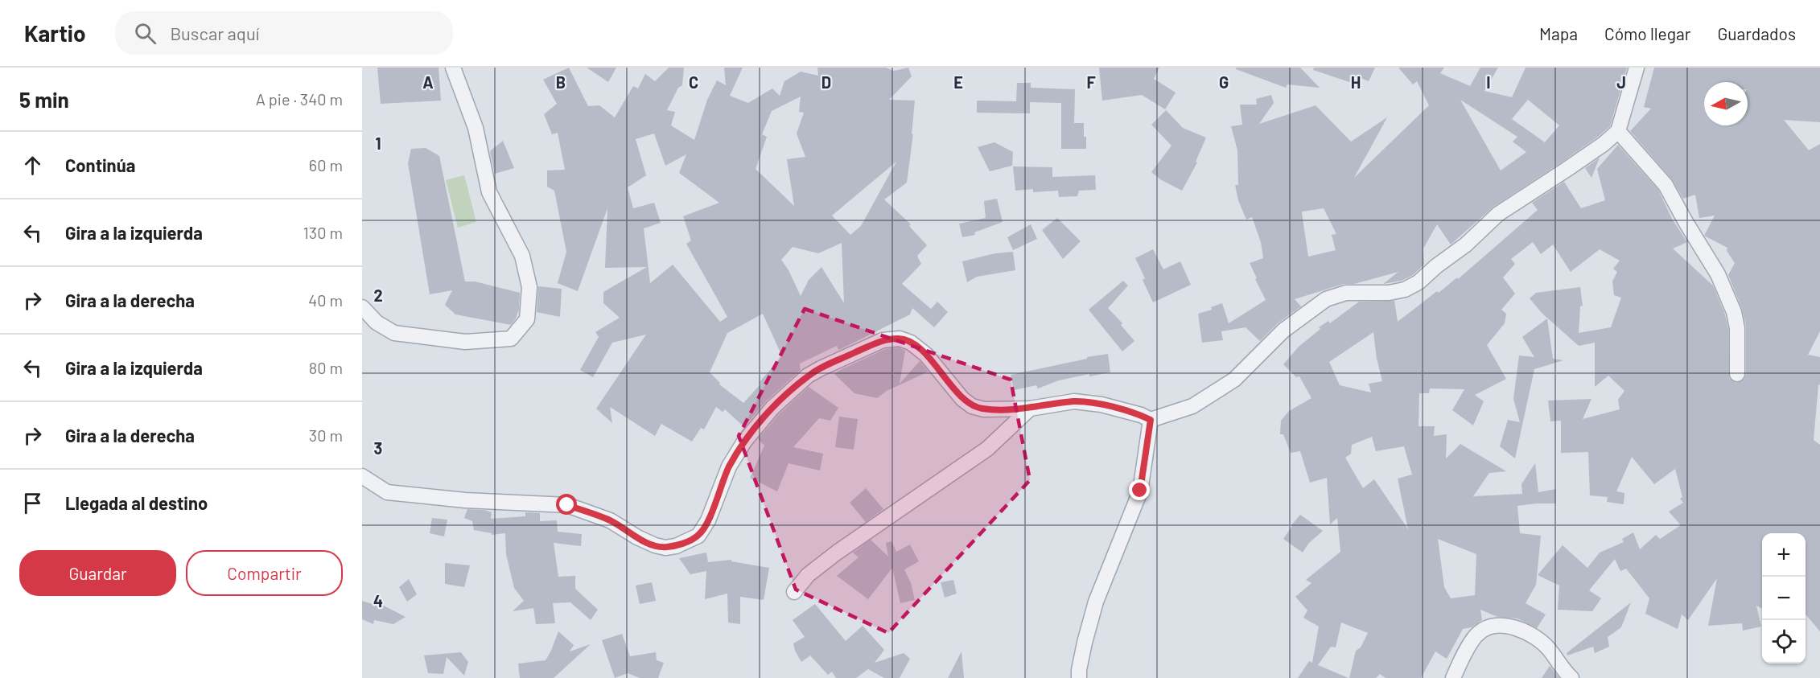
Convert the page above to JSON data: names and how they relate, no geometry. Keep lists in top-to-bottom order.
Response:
{
  "north": "left",
  "page": {
    "header": "Kartio",
    "search": "Buscar aquí",
    "nav": ["Mapa", "Cómo llegar", "Guardados"],
    "heading": ["5 min", "A pie · 340 m"],
    "list": [
      ["Continúa", "60 m"],
      ["Gira a la izquierda", "130 m"],
      ["Gira a la derecha", "40 m"],
      ["Gira a la izquierda", "80 m"],
      ["Gira a la derecha", "30 m"],
      "Llegada al destino"
    ],
    "map_buttons": ["+", "−"],
    "buttons": ["Guardar", "Compartir"]
  },
  "grid": {
    "columns": [
      "A",
      "B",
      "C",
      "D",
      "E",
      "F",
      "G",
      "H",
      "I",
      "J"
    ],
    "rows": [
      "1",
      "2",
      "3",
      "4"
    ]
  }
}
